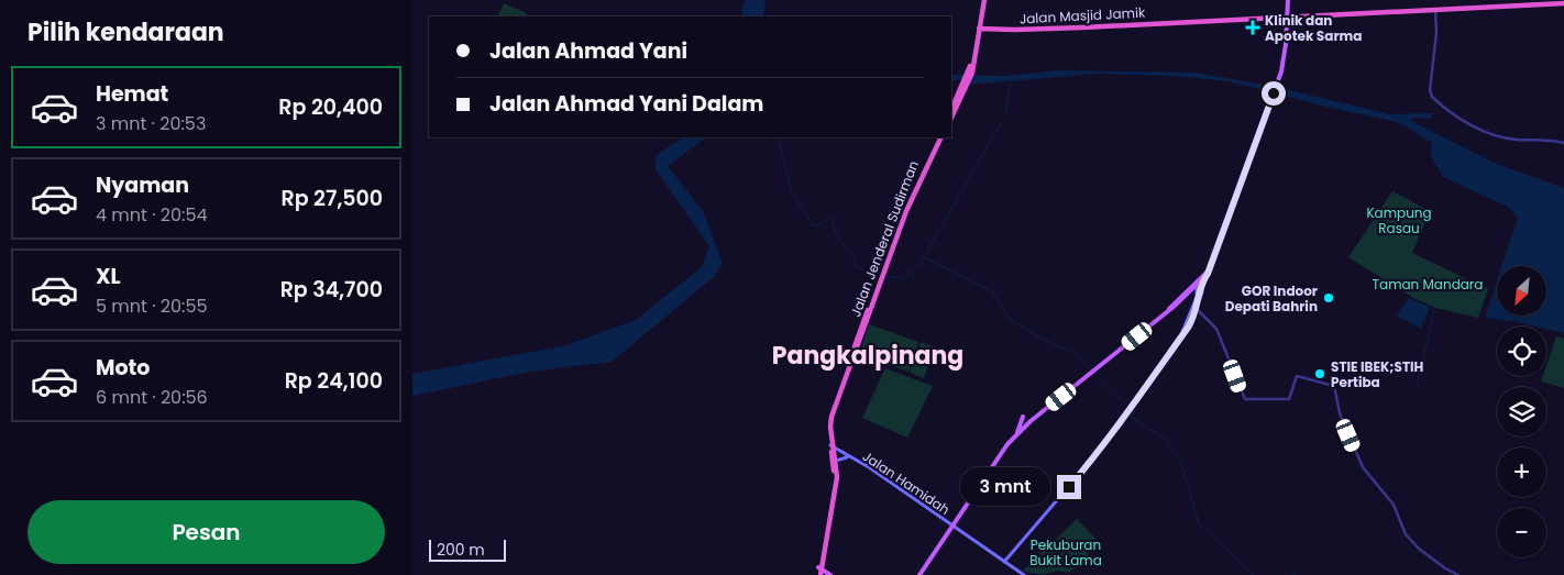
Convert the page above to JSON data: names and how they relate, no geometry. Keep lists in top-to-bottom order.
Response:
{
  "streets": {
    "highway": ["Jalan Masjid Jamik", "Jalan Jenderal Sudirman"],
    "main road": ["Jalan Hamidah"]
  },
  "crossings": [
    ["Jalan Jenderal Sudirman", "Jalan Hamidah"]
  ],
  "districts": ["Pangkalpinang"],
  "parks": ["Kampung Rasau", "Taman Mandara", "Pekuburan Bukit Lama"],
  "places": {
    "health": ["Klinik dan Apotek Sarma"],
    "other": ["GOR Indoor Depati Bahrin", "STIE IBEK;STIH Pertiba"]
  },
  "scale_bar": "200 m",
  "north": "bottom left",
  "page": {
    "heading": "Pilih kendaraan",
    "banner": ["Jalan Ahmad Yani", "Jalan Ahmad Yani Dalam"],
    "list": [
      {
        "name": "Hemat",
        "note": "3 mnt · 20:53",
        "value": "Rp 20,400"
      },
      {
        "name": "Nyaman",
        "note": "4 mnt · 20:54",
        "value": "Rp 27,500"
      },
      {
        "name": "XL",
        "note": "5 mnt · 20:55",
        "value": "Rp 34,700"
      },
      {
        "name": "Moto",
        "note": "6 mnt · 20:56",
        "value": "Rp 24,100"
      }
    ],
    "map_buttons": ["+", "−"],
    "bubble": "3 mnt",
    "buttons": "Pesan",
    "scale": "200 m"
  }
}
